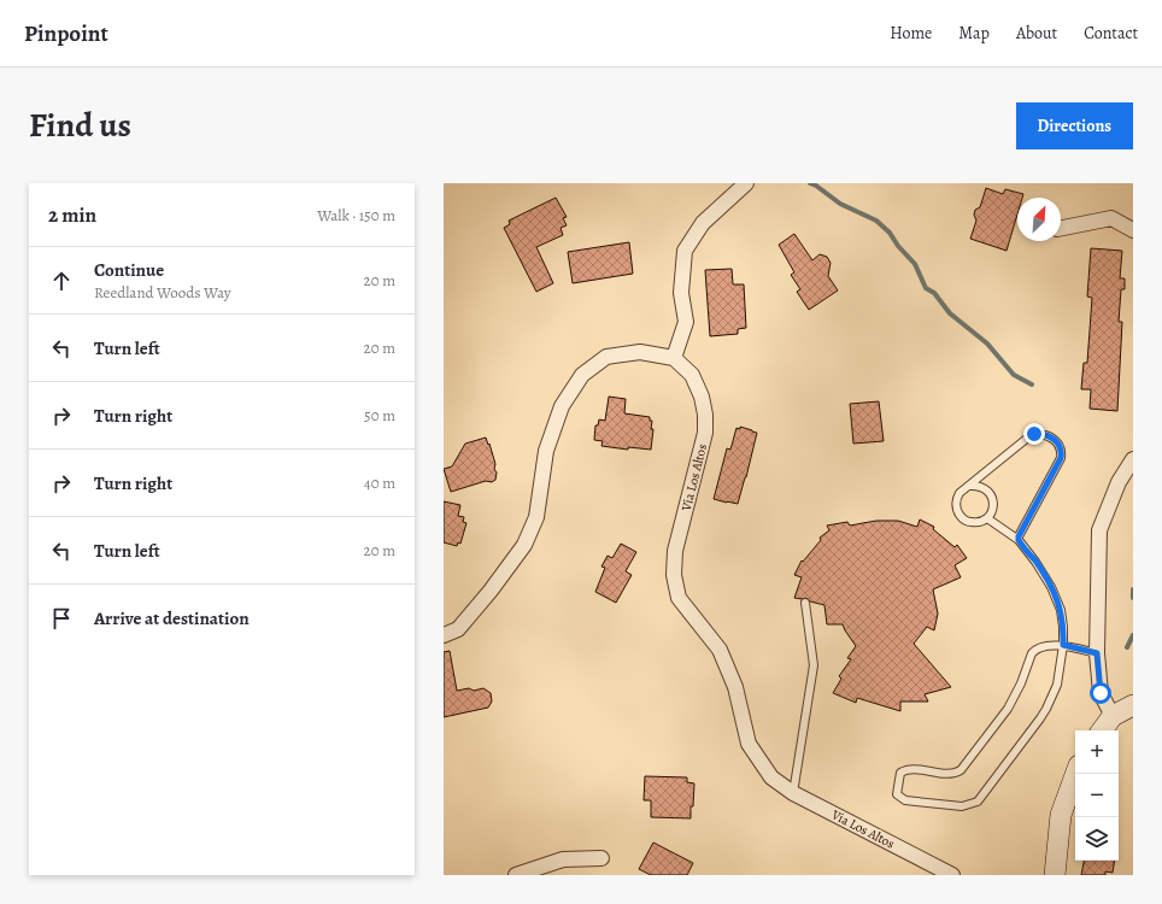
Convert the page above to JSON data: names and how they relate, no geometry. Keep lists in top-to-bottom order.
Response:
{
  "streets": {
    "street": ["Via Los Altos"]
  },
  "north": "top right",
  "page": {
    "header": "Pinpoint",
    "nav": [
      "Home",
      "Map",
      "About",
      "Contact"
    ],
    "title": "Find us",
    "buttons": "Directions",
    "heading": ["2 min", "Walk · 150 m"],
    "list": [
      ["Continue", "Reedland Woods Way", "20 m"],
      ["Turn left", "20 m"],
      ["Turn right", "50 m"],
      ["Turn right", "40 m"],
      ["Turn left", "20 m"],
      "Arrive at destination"
    ],
    "map_buttons": ["+", "−"]
  }
}
